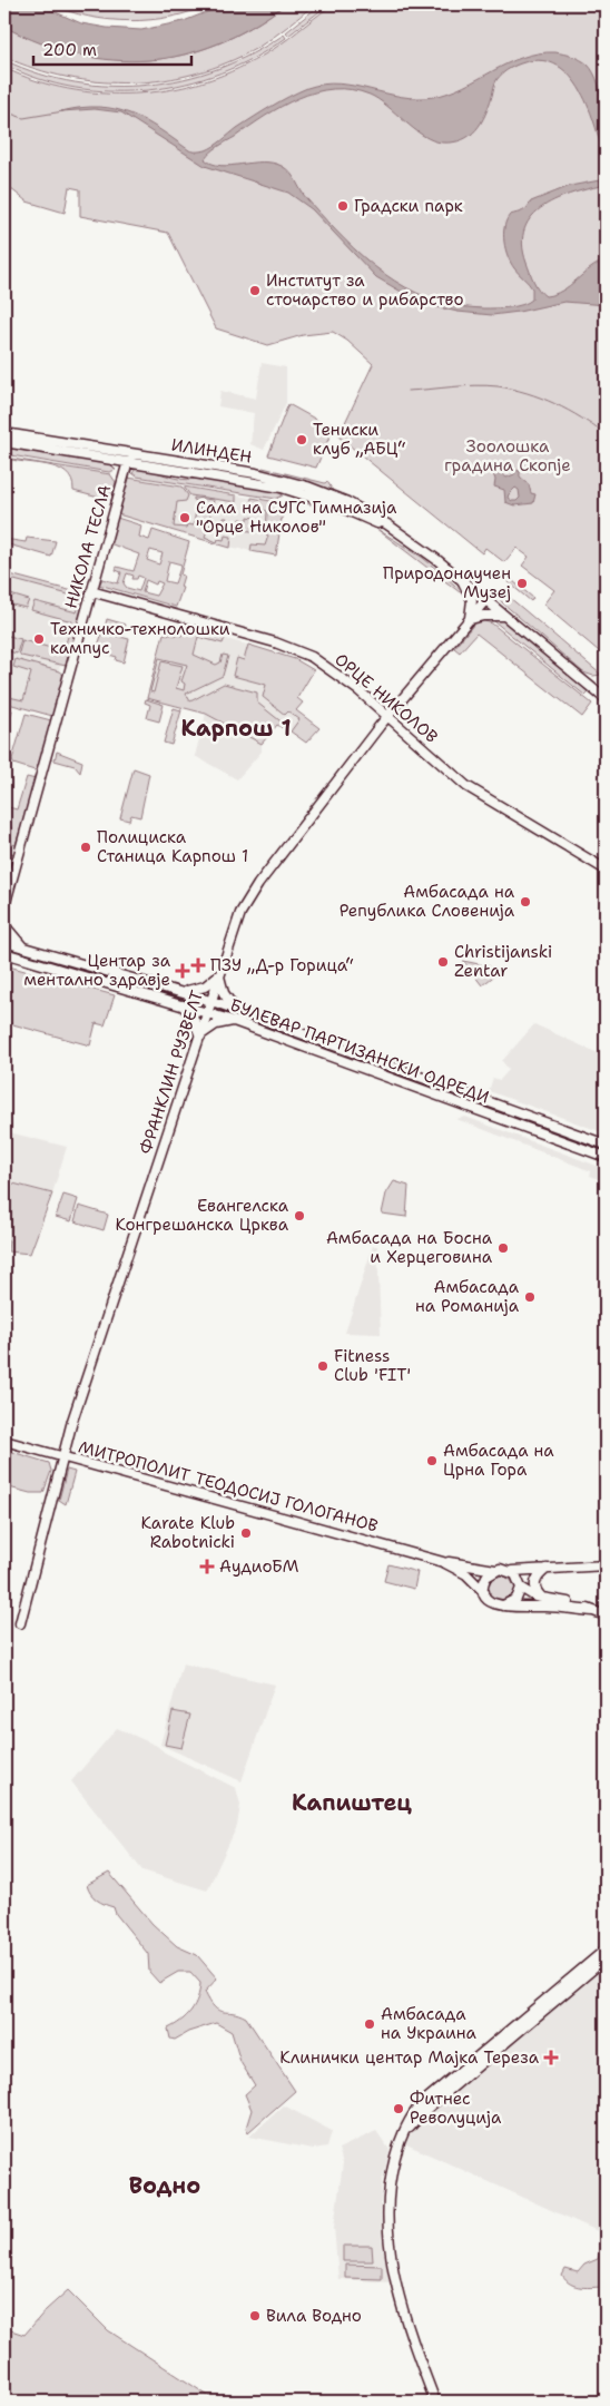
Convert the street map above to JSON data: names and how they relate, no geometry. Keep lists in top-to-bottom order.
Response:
{
  "streets": {
    "street": [
      "ИЛИНДЕН",
      "НИКОЛА ТЕСЛА",
      "ОРЦЕ НИКОЛОВ",
      "БУЛЕВАР ПАРТИЗАНСКИ ОДРЕДИ",
      "ФРАНКЛИН РУЗВЕЛТ",
      "МИТРОПОЛИТ ТЕОДОСИЈ ГОЛОГАНОВ"
    ]
  },
  "crossings": [
    ["ИЛИНДЕН", "НИКОЛА ТЕСЛА"],
    ["ИЛИНДЕН", "ФРАНКЛИН РУЗВЕЛТ"],
    ["НИКОЛА ТЕСЛА", "ОРЦЕ НИКОЛОВ"],
    ["ОРЦЕ НИКОЛОВ", "ФРАНКЛИН РУЗВЕЛТ"],
    ["БУЛЕВАР ПАРТИЗАНСКИ ОДРЕДИ", "ФРАНКЛИН РУЗВЕЛТ"],
    ["ФРАНКЛИН РУЗВЕЛТ", "МИТРОПОЛИТ ТЕОДОСИЈ ГОЛОГАНОВ"]
  ],
  "districts": ["Карпош 1", "Капиштец", "Водно"],
  "parks": ["Зоолошка градина Скопје"],
  "places": {
    "other": [
      "Градски парк",
      "Институт за сточарство и рибарство",
      "Тениски клуб „АБЦ“",
      "Сала на СУГС Гимназија \"Орце Николов\"",
      "Природонаучен Музеј",
      "Техничко-технолошки кампус",
      "Полициска Станица Карпош 1",
      "Амбасада на Република Словенија",
      "Christijanski Zentar",
      "Евангелска Конгрешанска Црква",
      "Амбасада на Босна и Херцеговина",
      "Амбасада на Романија",
      "Fitness Club 'FIT'",
      "Амбасада на Црна Гора",
      "Karate Klub Rabotnicki",
      "Амбасада на Украина",
      "Фитнес Револуција",
      "Вила Водно"
    ],
    "health": [
      "ПЗУ „Д-р Горица“",
      "Центар за ментално здравје",
      "АудиоБМ",
      "Клинички центар Мајка Тереза"
    ]
  },
  "scale_bar": "200 m"
}
